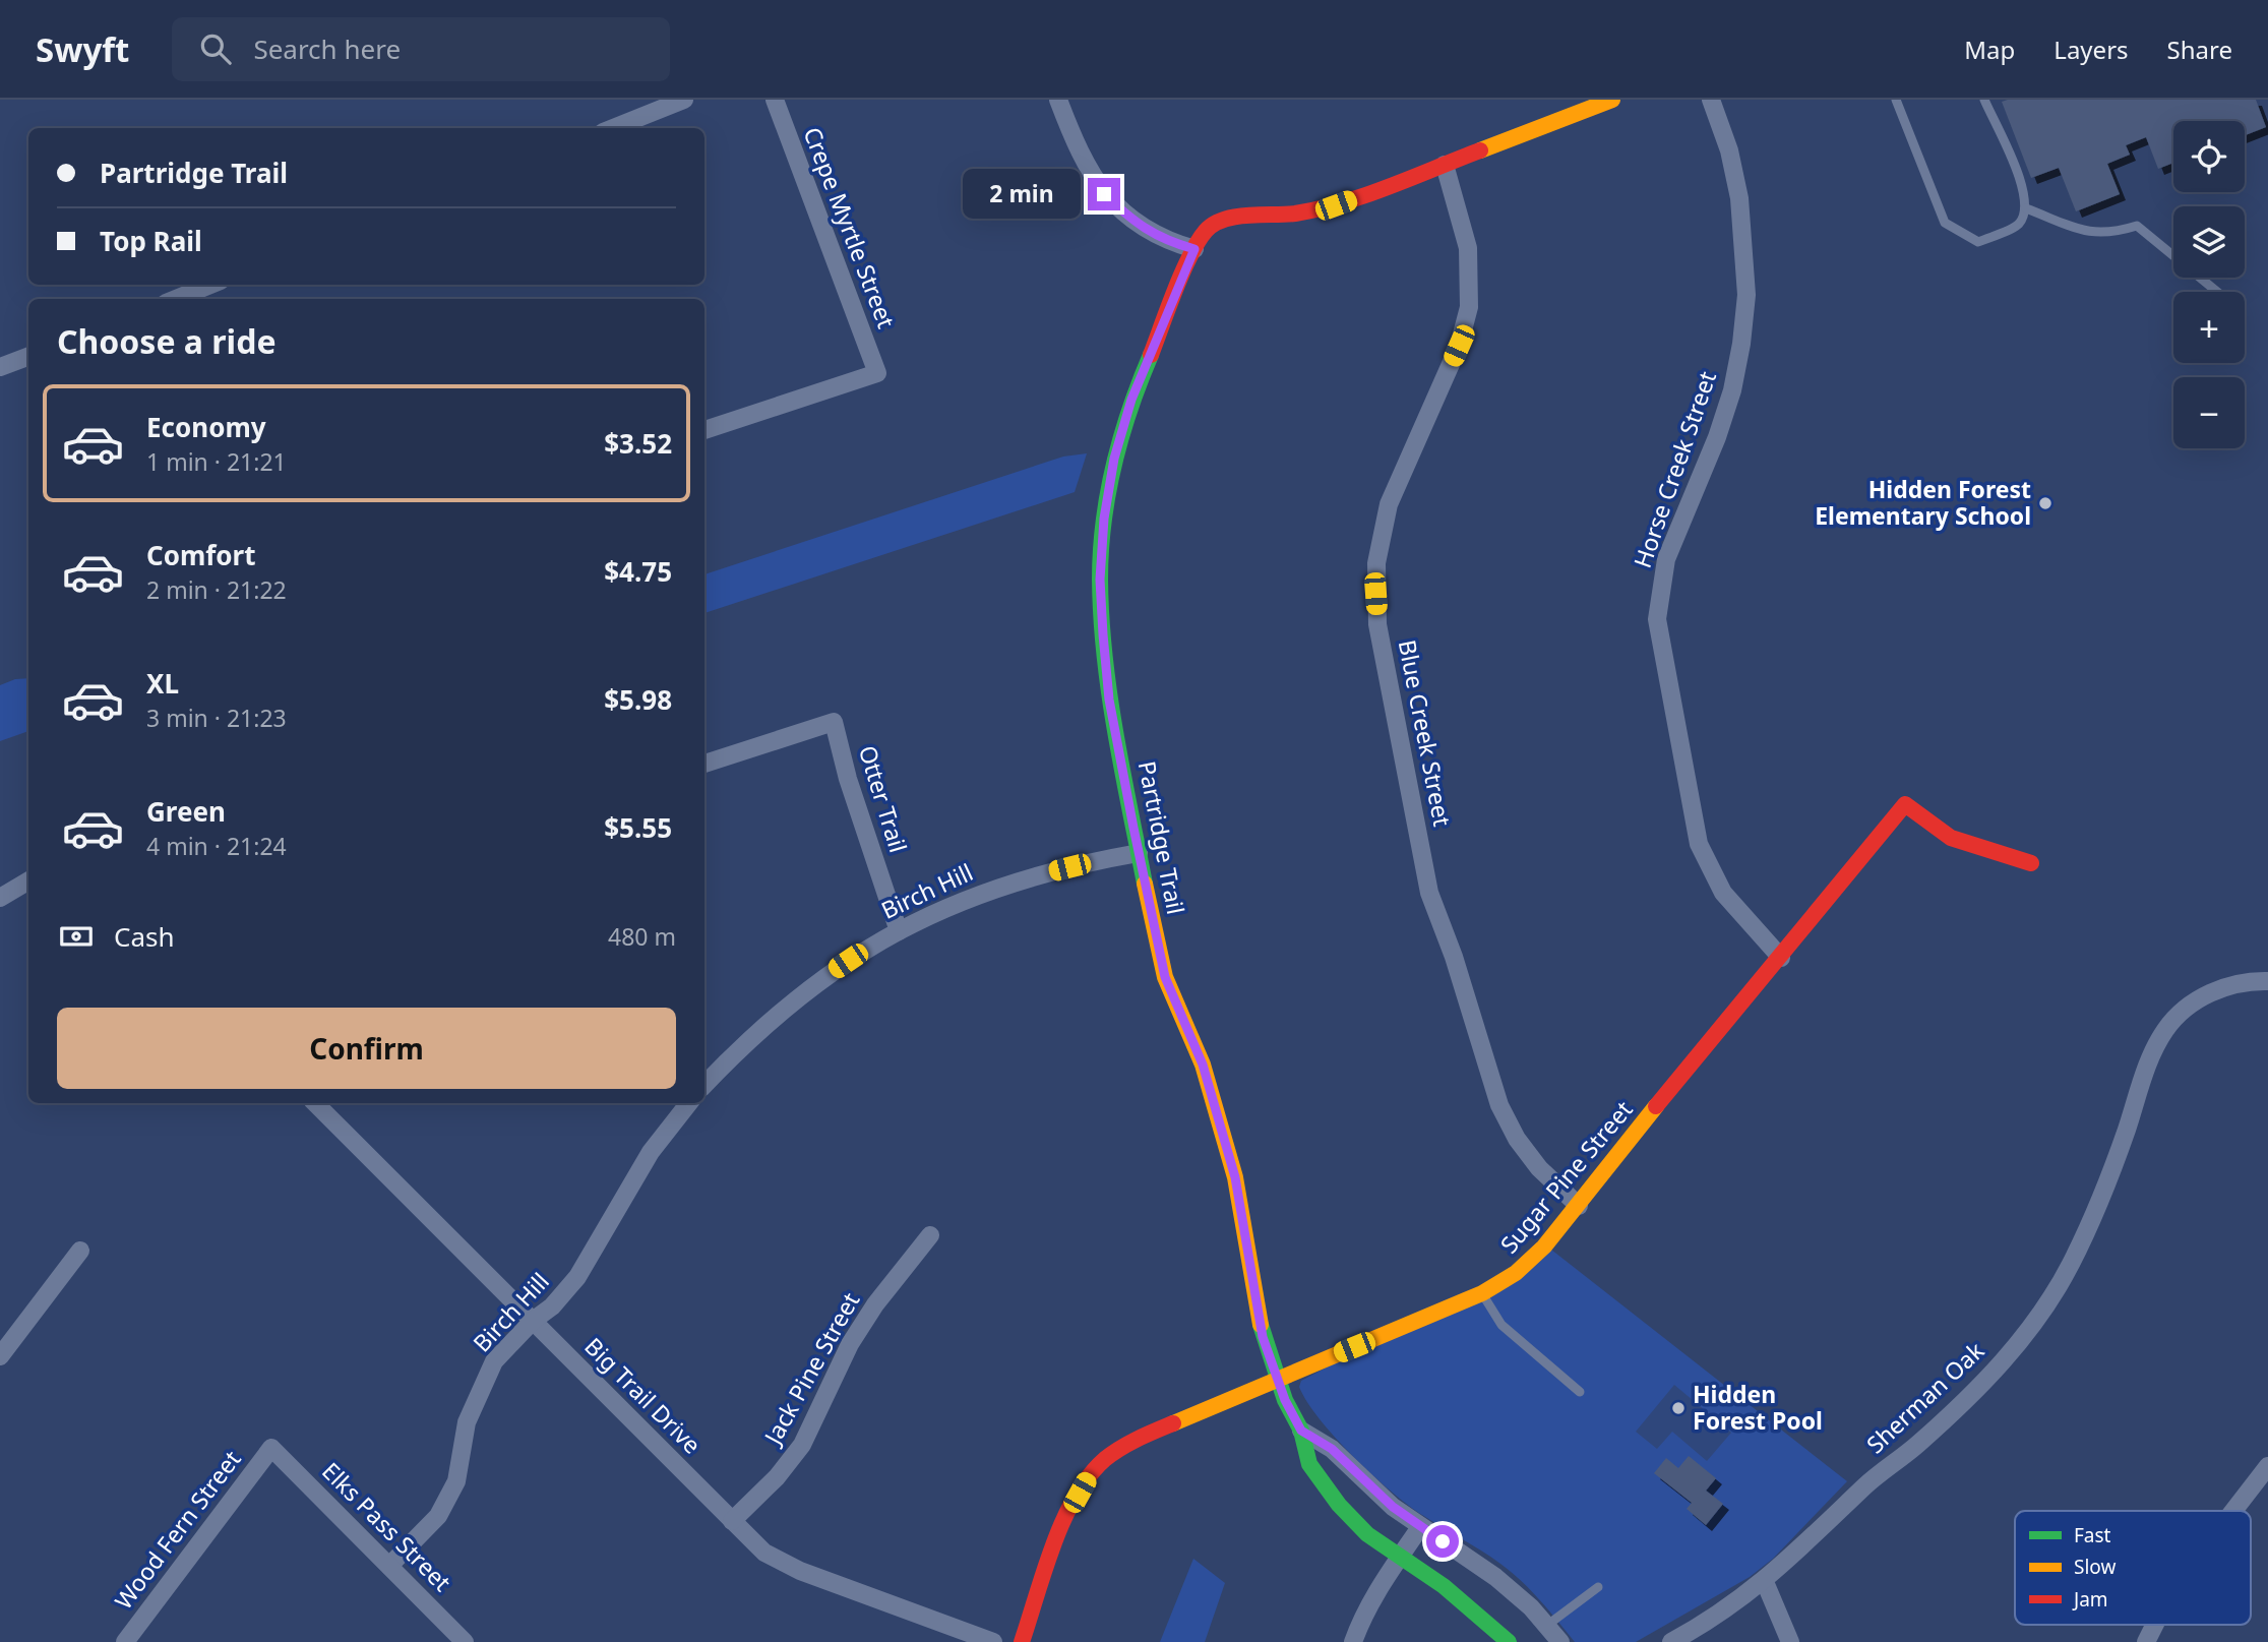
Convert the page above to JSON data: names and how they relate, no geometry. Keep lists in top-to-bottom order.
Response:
{
  "streets": {
    "street": [
      "Crepe Myrtle Street",
      "Horse Creek Street",
      "Blue Creek Street",
      "Otter Trail",
      "Partridge Trail",
      "Birch Hill",
      "Sugar Pine Street",
      "Jack Pine Street",
      "Big Trail Drive",
      "Sherman Oak",
      "Elks Pass Street",
      "Wood Fern Street"
    ]
  },
  "crossings": [
    ["Horse Creek Street", "Sugar Pine Street"],
    ["Blue Creek Street", "Partridge Trail"],
    ["Blue Creek Street", "Sugar Pine Street"],
    ["Otter Trail", "Birch Hill"],
    ["Partridge Trail", "Birch Hill"],
    ["Partridge Trail", "Sugar Pine Street"],
    ["Birch Hill", "Big Trail Drive"],
    ["Birch Hill", "Elks Pass Street"],
    ["Jack Pine Street", "Big Trail Drive"],
    ["Elks Pass Street", "Wood Fern Street"]
  ],
  "places": ["Hidden Forest Elementary School", "Hidden Forest Pool"],
  "legend": ["Fast", "Slow", "Jam"],
  "page": {
    "header": "Swyft",
    "search": "Search here",
    "nav": ["Map", "Layers", "Share"],
    "map_buttons": ["+", "−"],
    "banner": ["Partridge Trail", "Top Rail"],
    "bubble": "2 min",
    "heading": "Choose a ride",
    "list": [
      {
        "name": "Economy",
        "note": "1 min · 21:21",
        "value": "$3.52"
      },
      {
        "name": "Comfort",
        "note": "2 min · 21:22",
        "value": "$4.75"
      },
      {
        "name": "XL",
        "note": "3 min · 21:23",
        "value": "$5.98"
      },
      {
        "name": "Green",
        "note": "4 min · 21:24",
        "value": "$5.55"
      }
    ],
    "pay": ["Cash", "480 m"],
    "buttons": "Confirm"
  }
}
